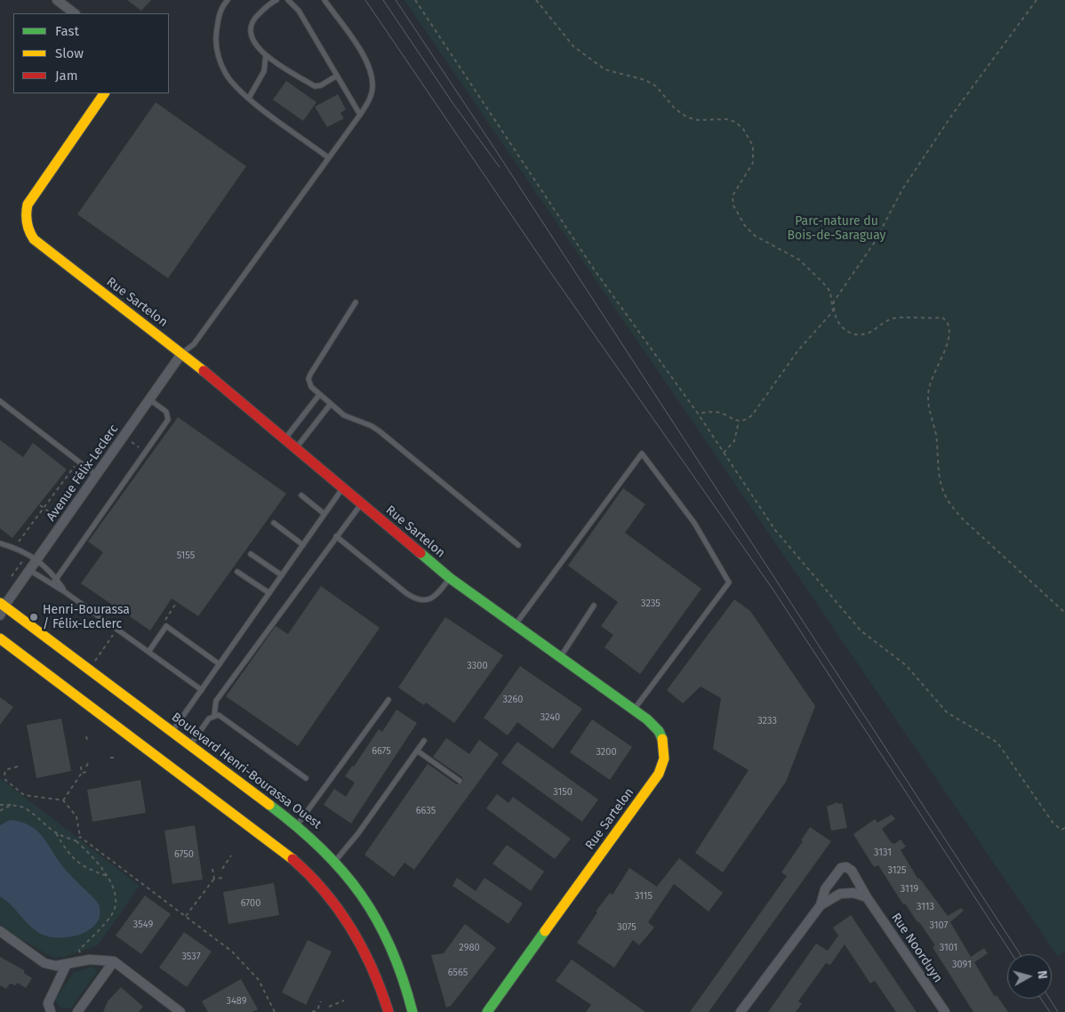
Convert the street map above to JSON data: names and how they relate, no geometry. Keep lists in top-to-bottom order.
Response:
{
  "streets": {
    "street": [
      "Rue Sartelon",
      "Avenue Félix-Leclerc",
      "Boulevard Henri-Bourassa Ouest",
      "Rue Noorduyn"
    ]
  },
  "crossings": [
    ["Rue Sartelon", "Avenue Félix-Leclerc"],
    ["Avenue Félix-Leclerc", "Boulevard Henri-Bourassa Ouest"]
  ],
  "parks": ["Parc-nature du Bois-de-Saraguay"],
  "places": ["Henri-Bourassa / Félix-Leclerc"],
  "house_numbers": [
    "5155",
    "3235",
    "3300",
    "3260",
    "3240",
    "3233",
    "6675",
    "3200",
    "3150",
    "6635",
    "3131",
    "6750",
    "3125",
    "3119",
    "3115",
    "6700",
    "3113",
    "3549",
    "3107",
    "3075",
    "2980",
    "3101",
    "3537",
    "3091",
    "6565",
    "3489"
  ],
  "legend": ["Fast", "Slow", "Jam"],
  "north": "right"
}
